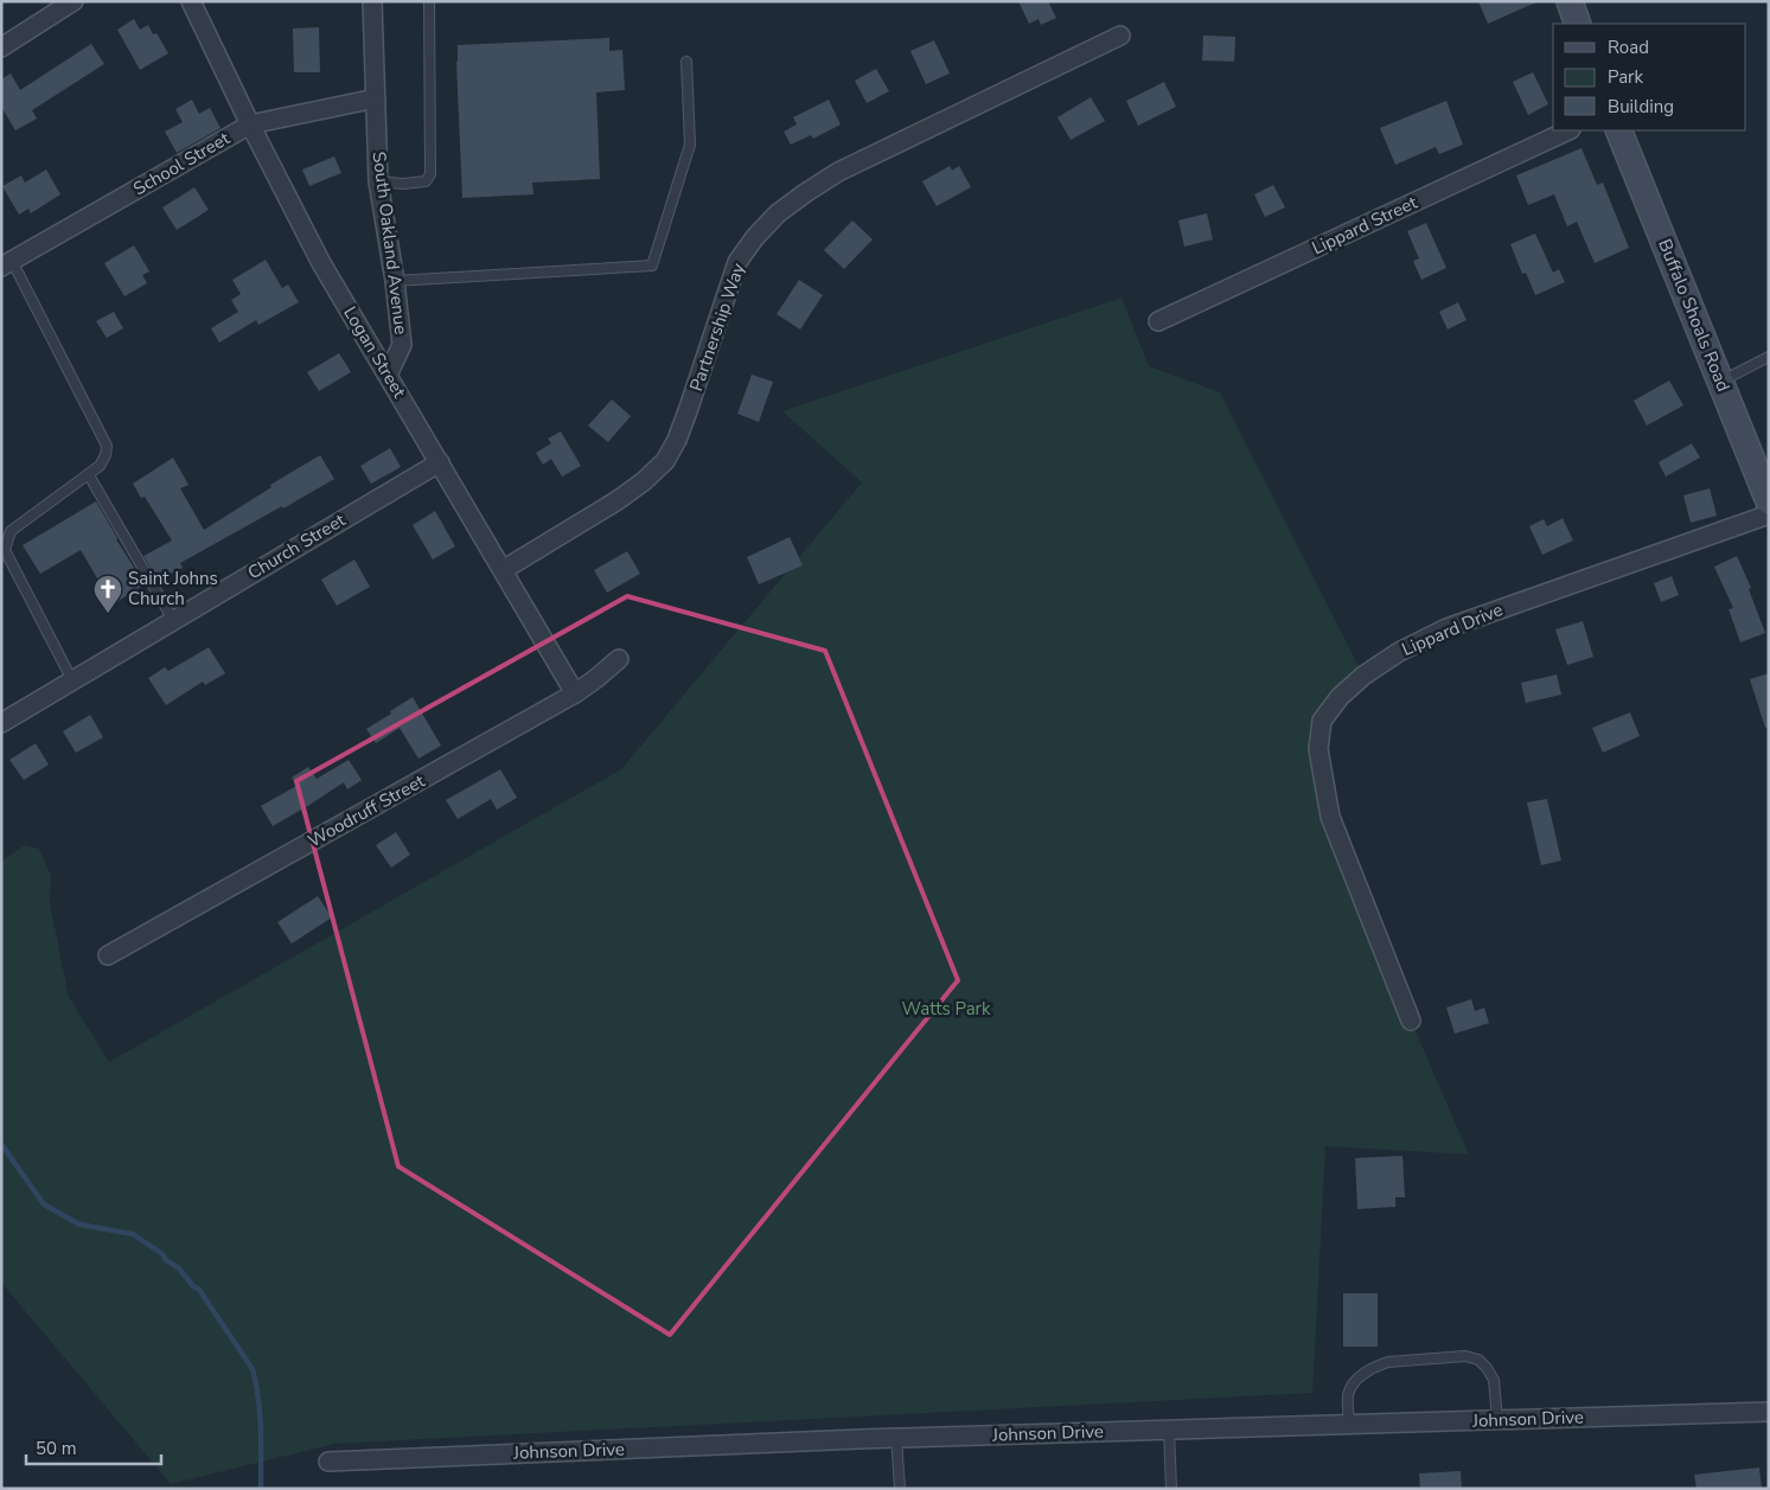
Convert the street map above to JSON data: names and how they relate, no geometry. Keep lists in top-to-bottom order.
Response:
{
  "streets": {
    "street": [
      "School Street",
      "Lippard Street",
      "South Oakland Avenue",
      "Buffalo Shoals Road",
      "Partnership Way",
      "Logan Street",
      "Church Street",
      "Lippard Drive",
      "Woodruff Street",
      "Johnson Drive"
    ]
  },
  "crossings": [
    ["School Street", "South Oakland Avenue"],
    ["School Street", "Logan Street"],
    ["South Oakland Avenue", "Logan Street"],
    ["Partnership Way", "Logan Street"],
    ["Logan Street", "Church Street"],
    ["Logan Street", "Woodruff Street"]
  ],
  "parks": ["Watts Park"],
  "places": {
    "church": ["Saint Johns Church"]
  },
  "legend": ["Road", "Park", "Building"],
  "scale_bar": "50 m"
}
